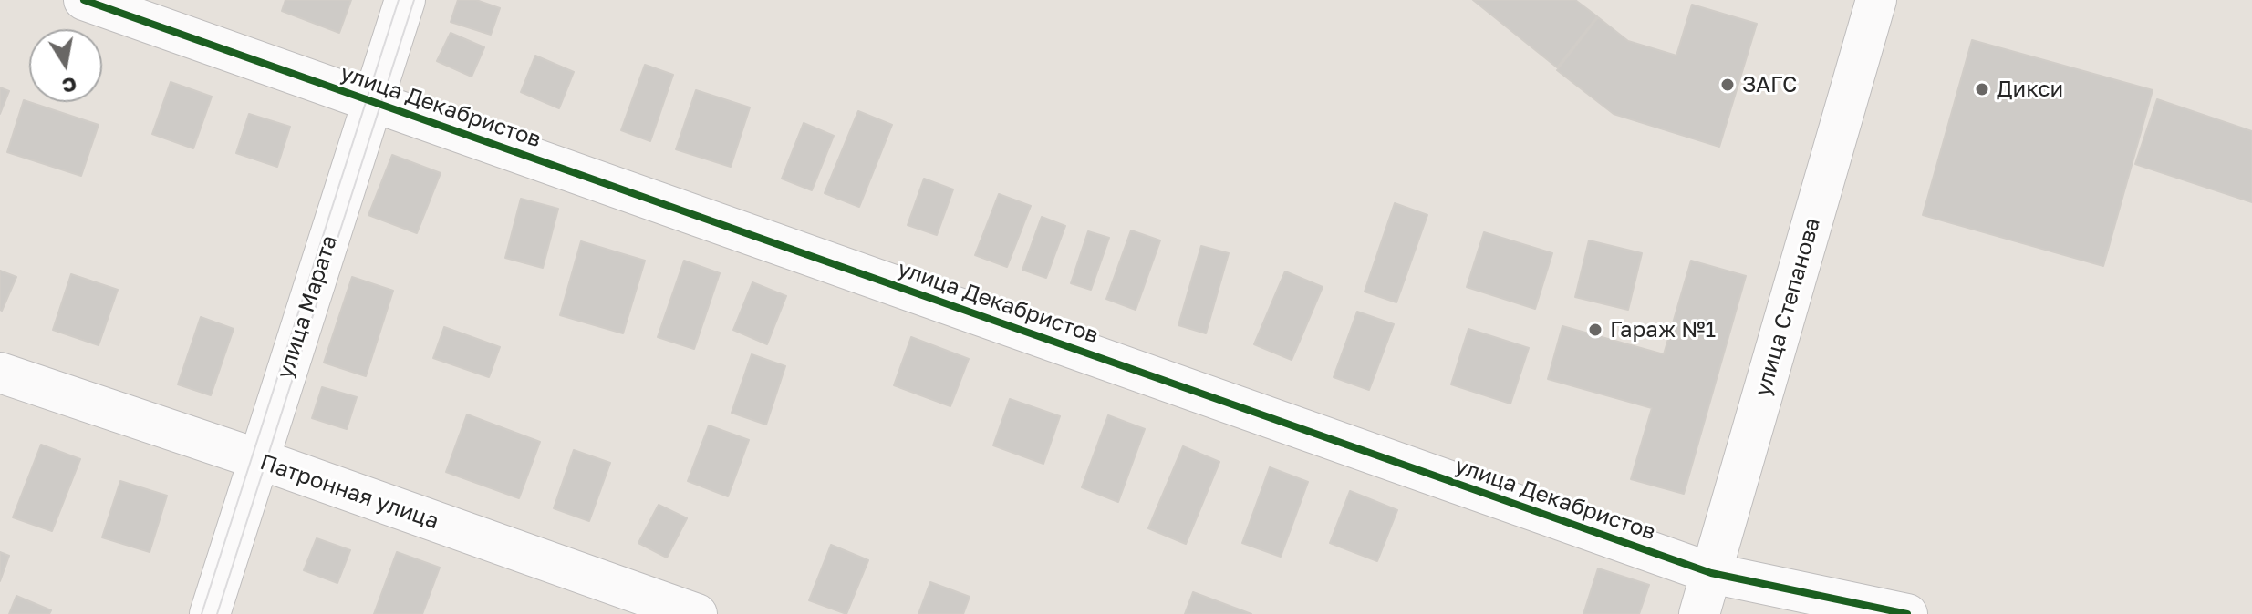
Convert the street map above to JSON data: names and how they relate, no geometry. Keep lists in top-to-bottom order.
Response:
{
  "streets": {
    "street": [
      "улица Декабристов",
      "улица Марата",
      "улица Степанова",
      "Патронная улица"
    ]
  },
  "crossings": [
    ["улица Декабристов", "улица Марата"],
    ["улица Декабристов", "улица Степанова"],
    ["улица Марата", "Патронная улица"]
  ],
  "places": ["ЗАГС", "Дикси", "Гараж №1"],
  "north": "bottom"
}
